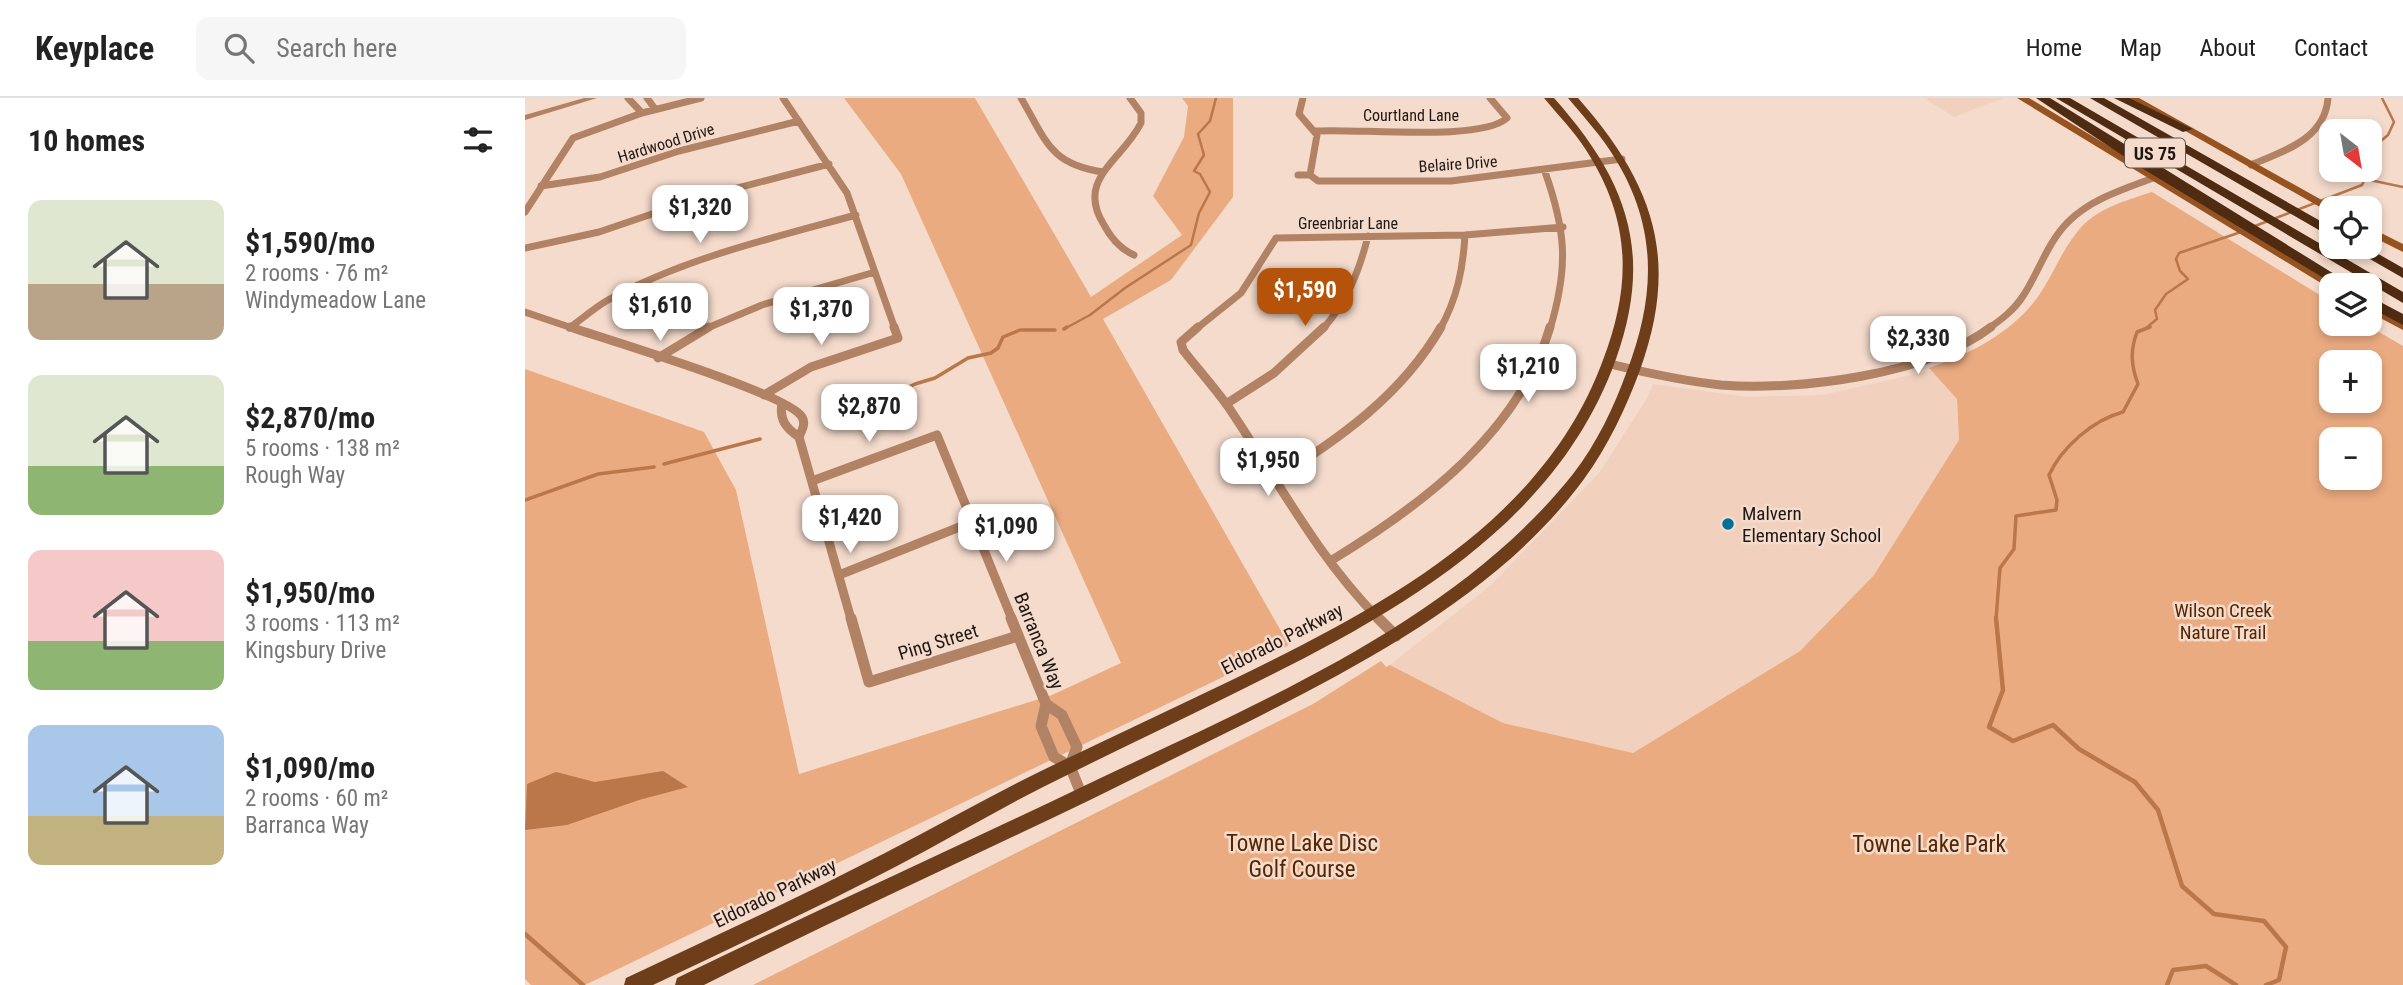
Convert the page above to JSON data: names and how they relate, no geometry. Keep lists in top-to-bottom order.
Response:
{
  "streets": {
    "highway": ["US 75"],
    "main road": ["Eldorado Parkway"],
    "street": [
      "Courtland Lane",
      "Hardwood Drive",
      "Belaire Drive",
      "Greenbriar Lane",
      "Barranca Way",
      "Ping Street"
    ]
  },
  "crossings": [
    ["Belaire Drive", "Eldorado Parkway"],
    ["Eldorado Parkway", "Barranca Way"],
    ["Barranca Way", "Ping Street"]
  ],
  "parks": ["Wilson Creek Nature Trail", "Towne Lake Disc Golf Course", "Towne Lake Park"],
  "places": ["Malvern Elementary School"],
  "north": "bottom right",
  "page": {
    "header": "Keyplace",
    "search": "Search here",
    "nav": [
      "Home",
      "Map",
      "About",
      "Contact"
    ],
    "heading": "10 homes",
    "map_buttons": ["+", "−"],
    "list": [
      {
        "name": "$1,590/mo",
        "note": "2 rooms · 76 m² · Windymeadow Lane"
      },
      {
        "name": "$2,870/mo",
        "note": "5 rooms · 138 m² · Rough Way"
      },
      {
        "name": "$1,950/mo",
        "note": "3 rooms · 113 m² · Kingsbury Drive"
      },
      {
        "name": "$1,090/mo",
        "note": "2 rooms · 60 m² · Barranca Way"
      }
    ],
    "price": [
      "$1,320",
      "$1,590",
      "$1,610",
      "$1,370",
      "$2,330",
      "$1,210",
      "$2,870",
      "$1,950",
      "$1,420",
      "$1,090"
    ]
  }
}
